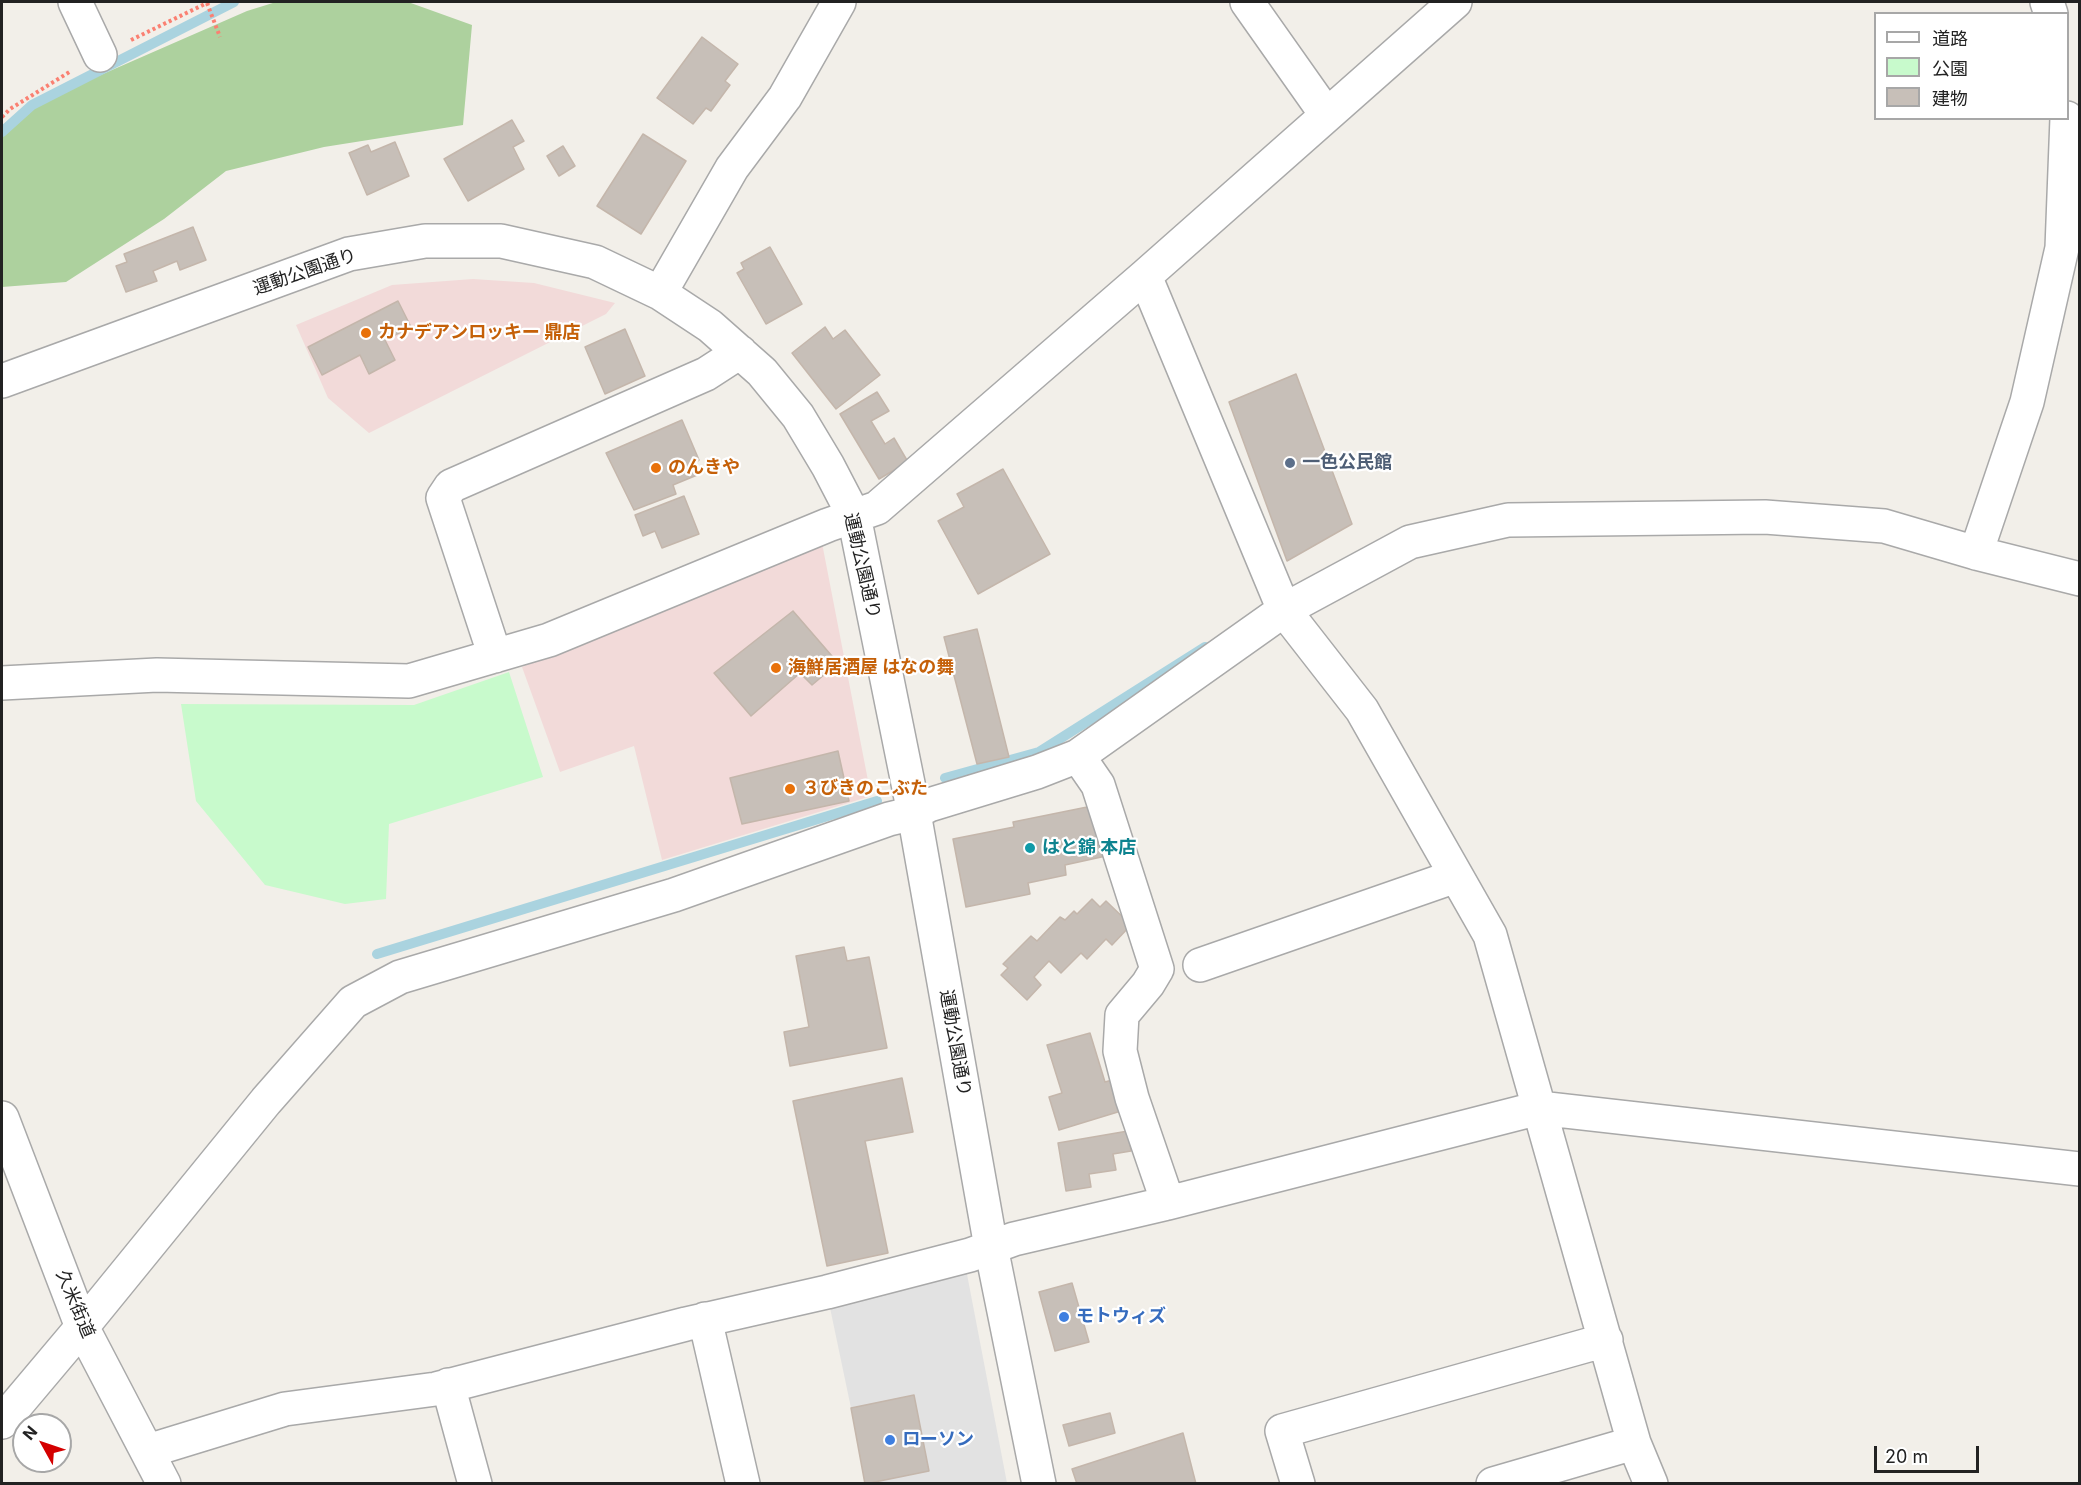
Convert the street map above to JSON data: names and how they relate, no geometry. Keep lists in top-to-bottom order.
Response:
{
  "streets": {
    "street": ["運動公園通り", "久米街道"]
  },
  "places": [
    "カナデアンロッキー 鼎店",
    "一色公民館",
    "のんきや",
    "海鮮居酒屋 はなの舞",
    "３びきのこぶた",
    "はと錦 本店",
    "モトウィズ",
    "ローソン"
  ],
  "legend": ["道路", "公園", "建物"],
  "scale_bar": "20 m",
  "north": "top left"
}
